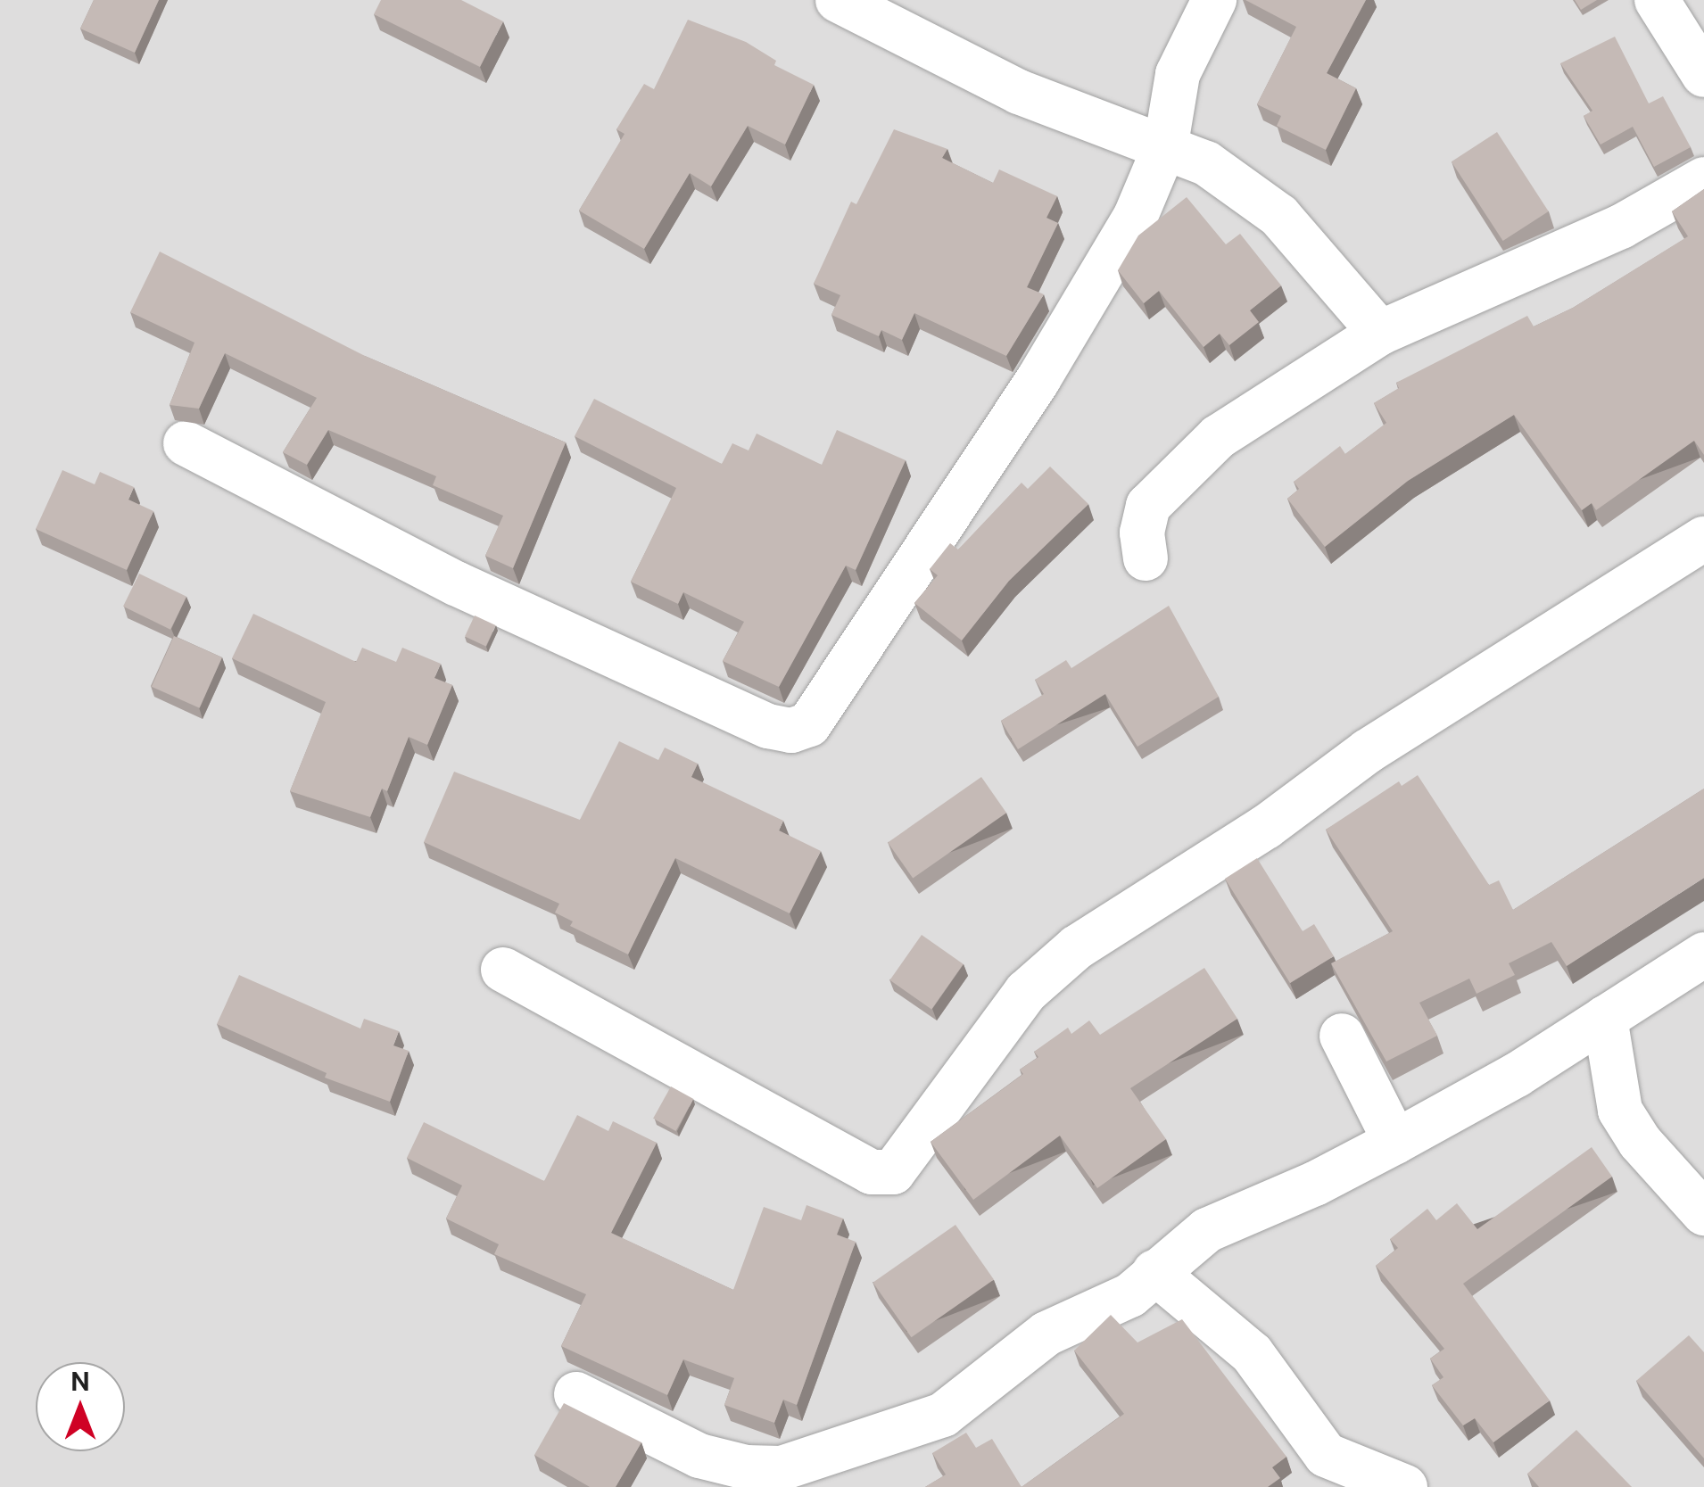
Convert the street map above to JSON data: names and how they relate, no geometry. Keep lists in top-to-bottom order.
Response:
{
  "north": "top"
}
